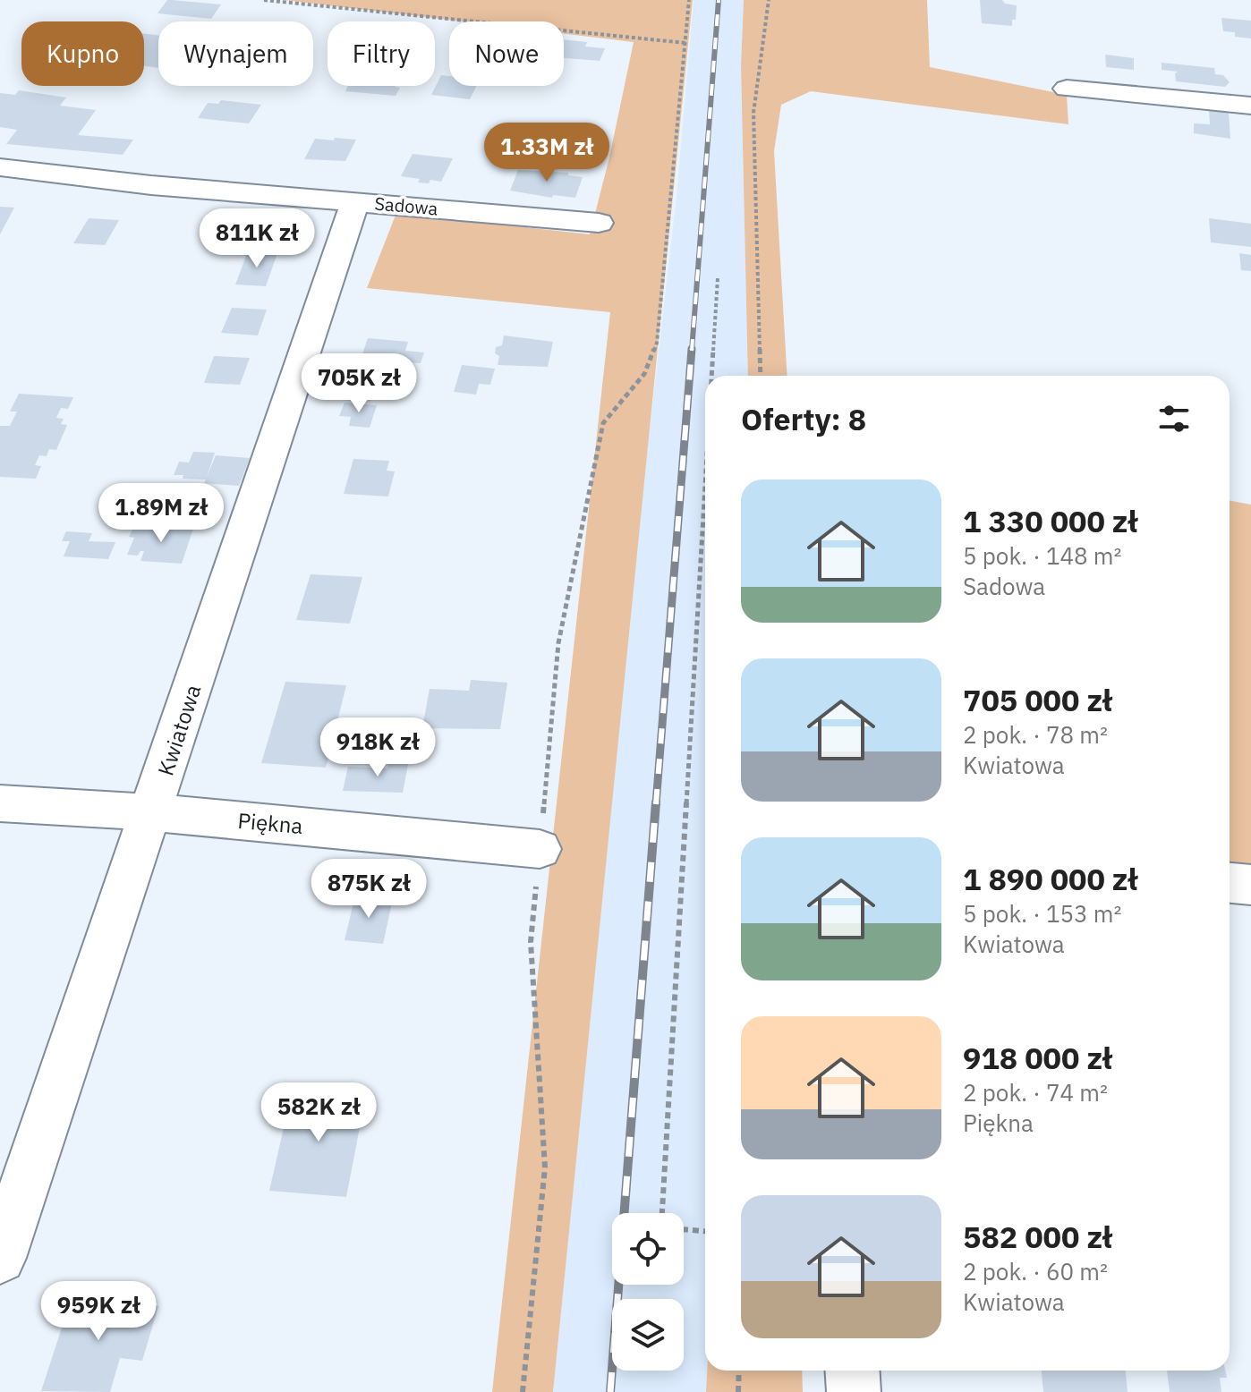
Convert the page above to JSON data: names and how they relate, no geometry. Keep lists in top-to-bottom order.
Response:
{
  "streets": {
    "street": ["Sadowa", "Kwiatowa", "Piękna"]
  },
  "crossings": [
    ["Sadowa", "Kwiatowa"],
    ["Kwiatowa", "Piękna"]
  ],
  "page": {
    "chip": [
      "Kupno",
      "Wynajem",
      "Filtry",
      "Nowe"
    ],
    "price": [
      "1.33M zł",
      "811K zł",
      "705K zł",
      "1.89M zł",
      "918K zł",
      "875K zł",
      "582K zł",
      "959K zł"
    ],
    "heading": "Oferty: 8",
    "list": [
      {
        "name": "1 330 000 zł",
        "note": "5 pok. · 148 m² · Sadowa"
      },
      {
        "name": "705 000 zł",
        "note": "2 pok. · 78 m² · Kwiatowa"
      },
      {
        "name": "1 890 000 zł",
        "note": "5 pok. · 153 m² · Kwiatowa"
      },
      {
        "name": "918 000 zł",
        "note": "2 pok. · 74 m² · Piękna"
      },
      {
        "name": "582 000 zł",
        "note": "2 pok. · 60 m² · Kwiatowa"
      }
    ]
  }
}
